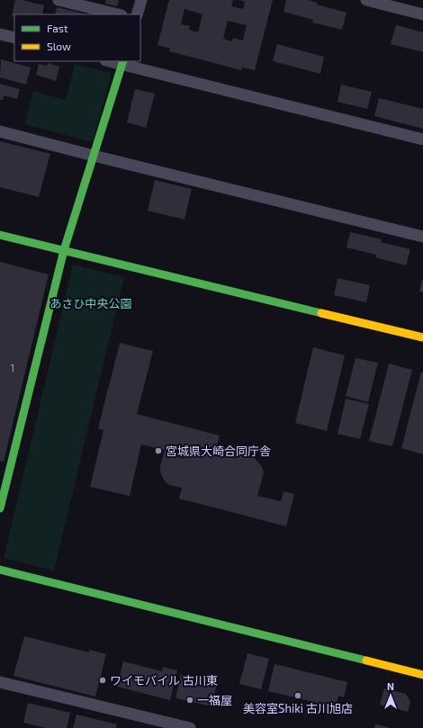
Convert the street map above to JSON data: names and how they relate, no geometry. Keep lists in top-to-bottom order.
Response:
{
  "parks": ["あさひ中央公園"],
  "places": [
    "宮城県大崎合同庁舎",
    "ワイモバイル 古川東",
    "美容室Shiki 古川旭店",
    "一福屋"
  ],
  "house_numbers": ["1"],
  "legend": ["Fast", "Slow"],
  "north": "top"
}
